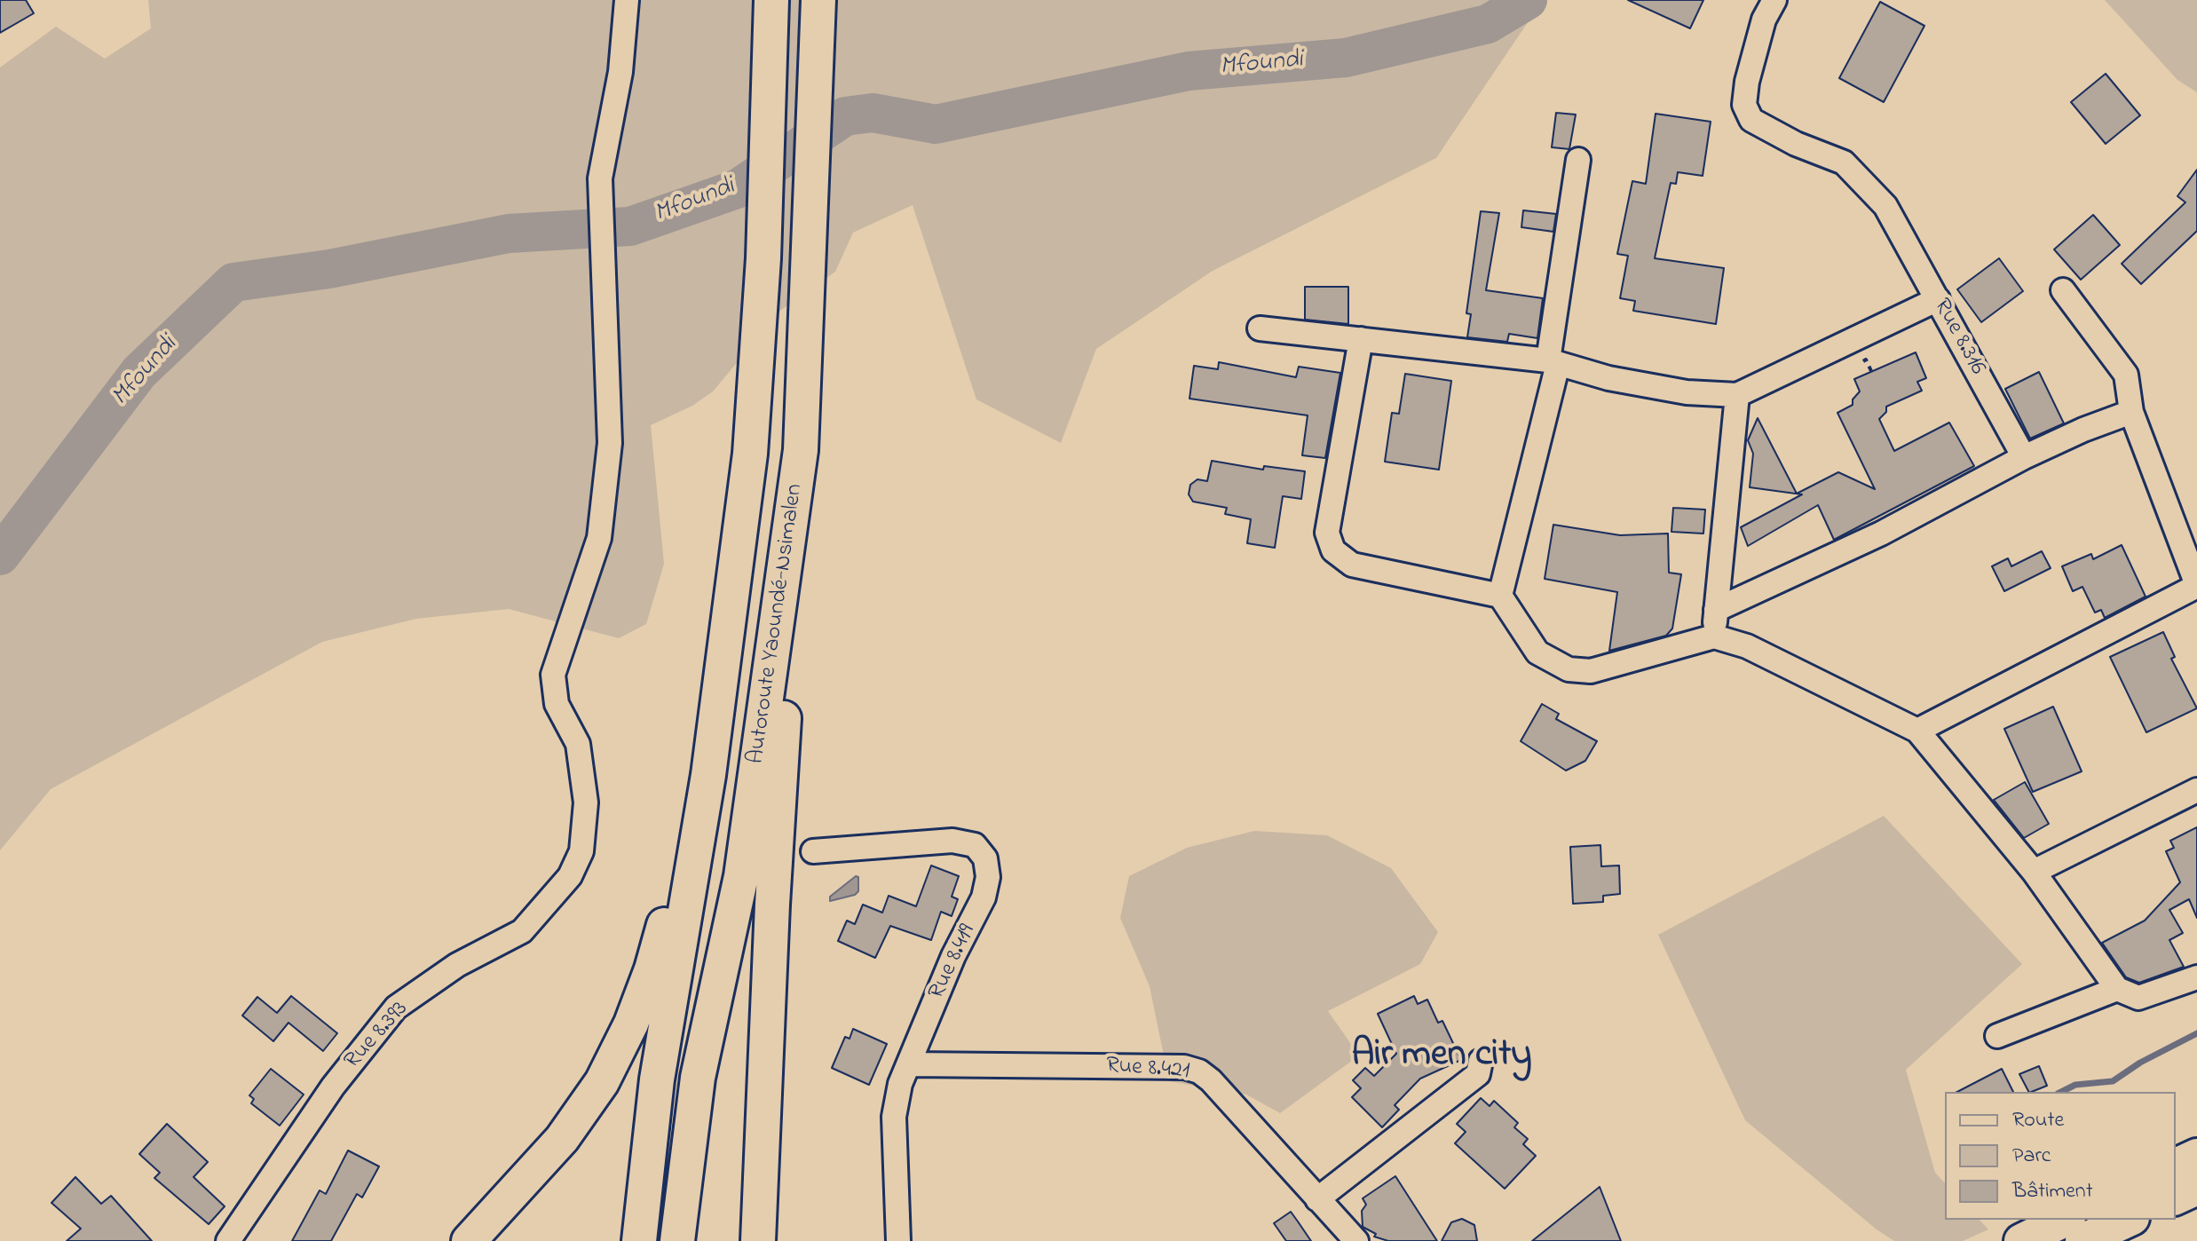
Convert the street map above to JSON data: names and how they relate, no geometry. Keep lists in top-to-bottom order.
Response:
{
  "streets": {
    "highway": ["Autoroute Yaoundé-Nsimalen"],
    "street": [
      "Rue 8.316",
      "Rue 8.419",
      "Rue 8.393",
      "Rue 8.421"
    ]
  },
  "crossings": [
    ["Rue 8.419", "Rue 8.421"]
  ],
  "districts": ["Air men city"],
  "water": ["Mfoundi"],
  "legend": ["Route", "Parc", "Bâtiment"]
}
